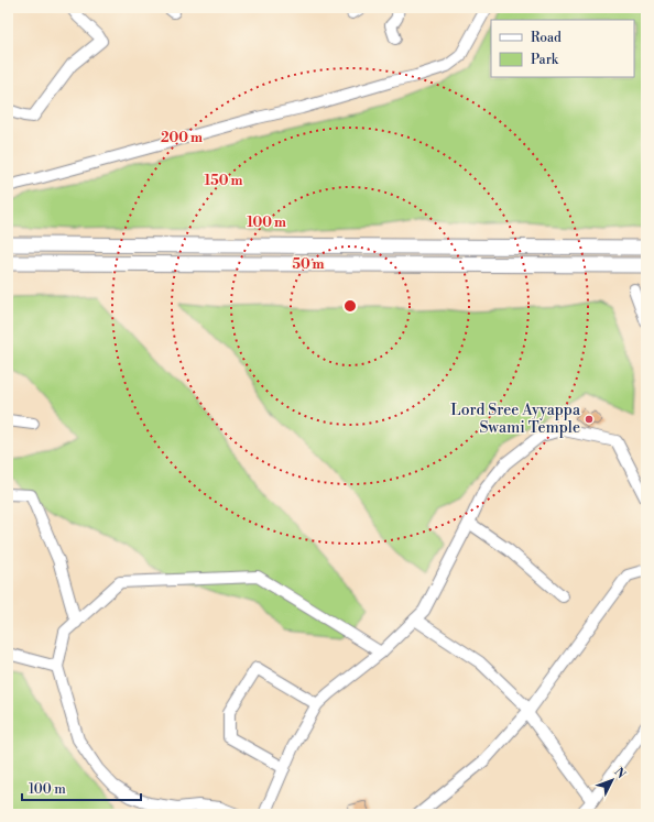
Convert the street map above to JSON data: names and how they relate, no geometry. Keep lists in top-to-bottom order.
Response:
{
  "places": ["Lord Sree Ayyappa Swami Temple"],
  "legend": ["Road", "Park"],
  "scale_bar": "100 m",
  "north": "top right",
  "rings": [
    "200 m",
    "150 m",
    "100 m",
    "50 m"
  ]
}
